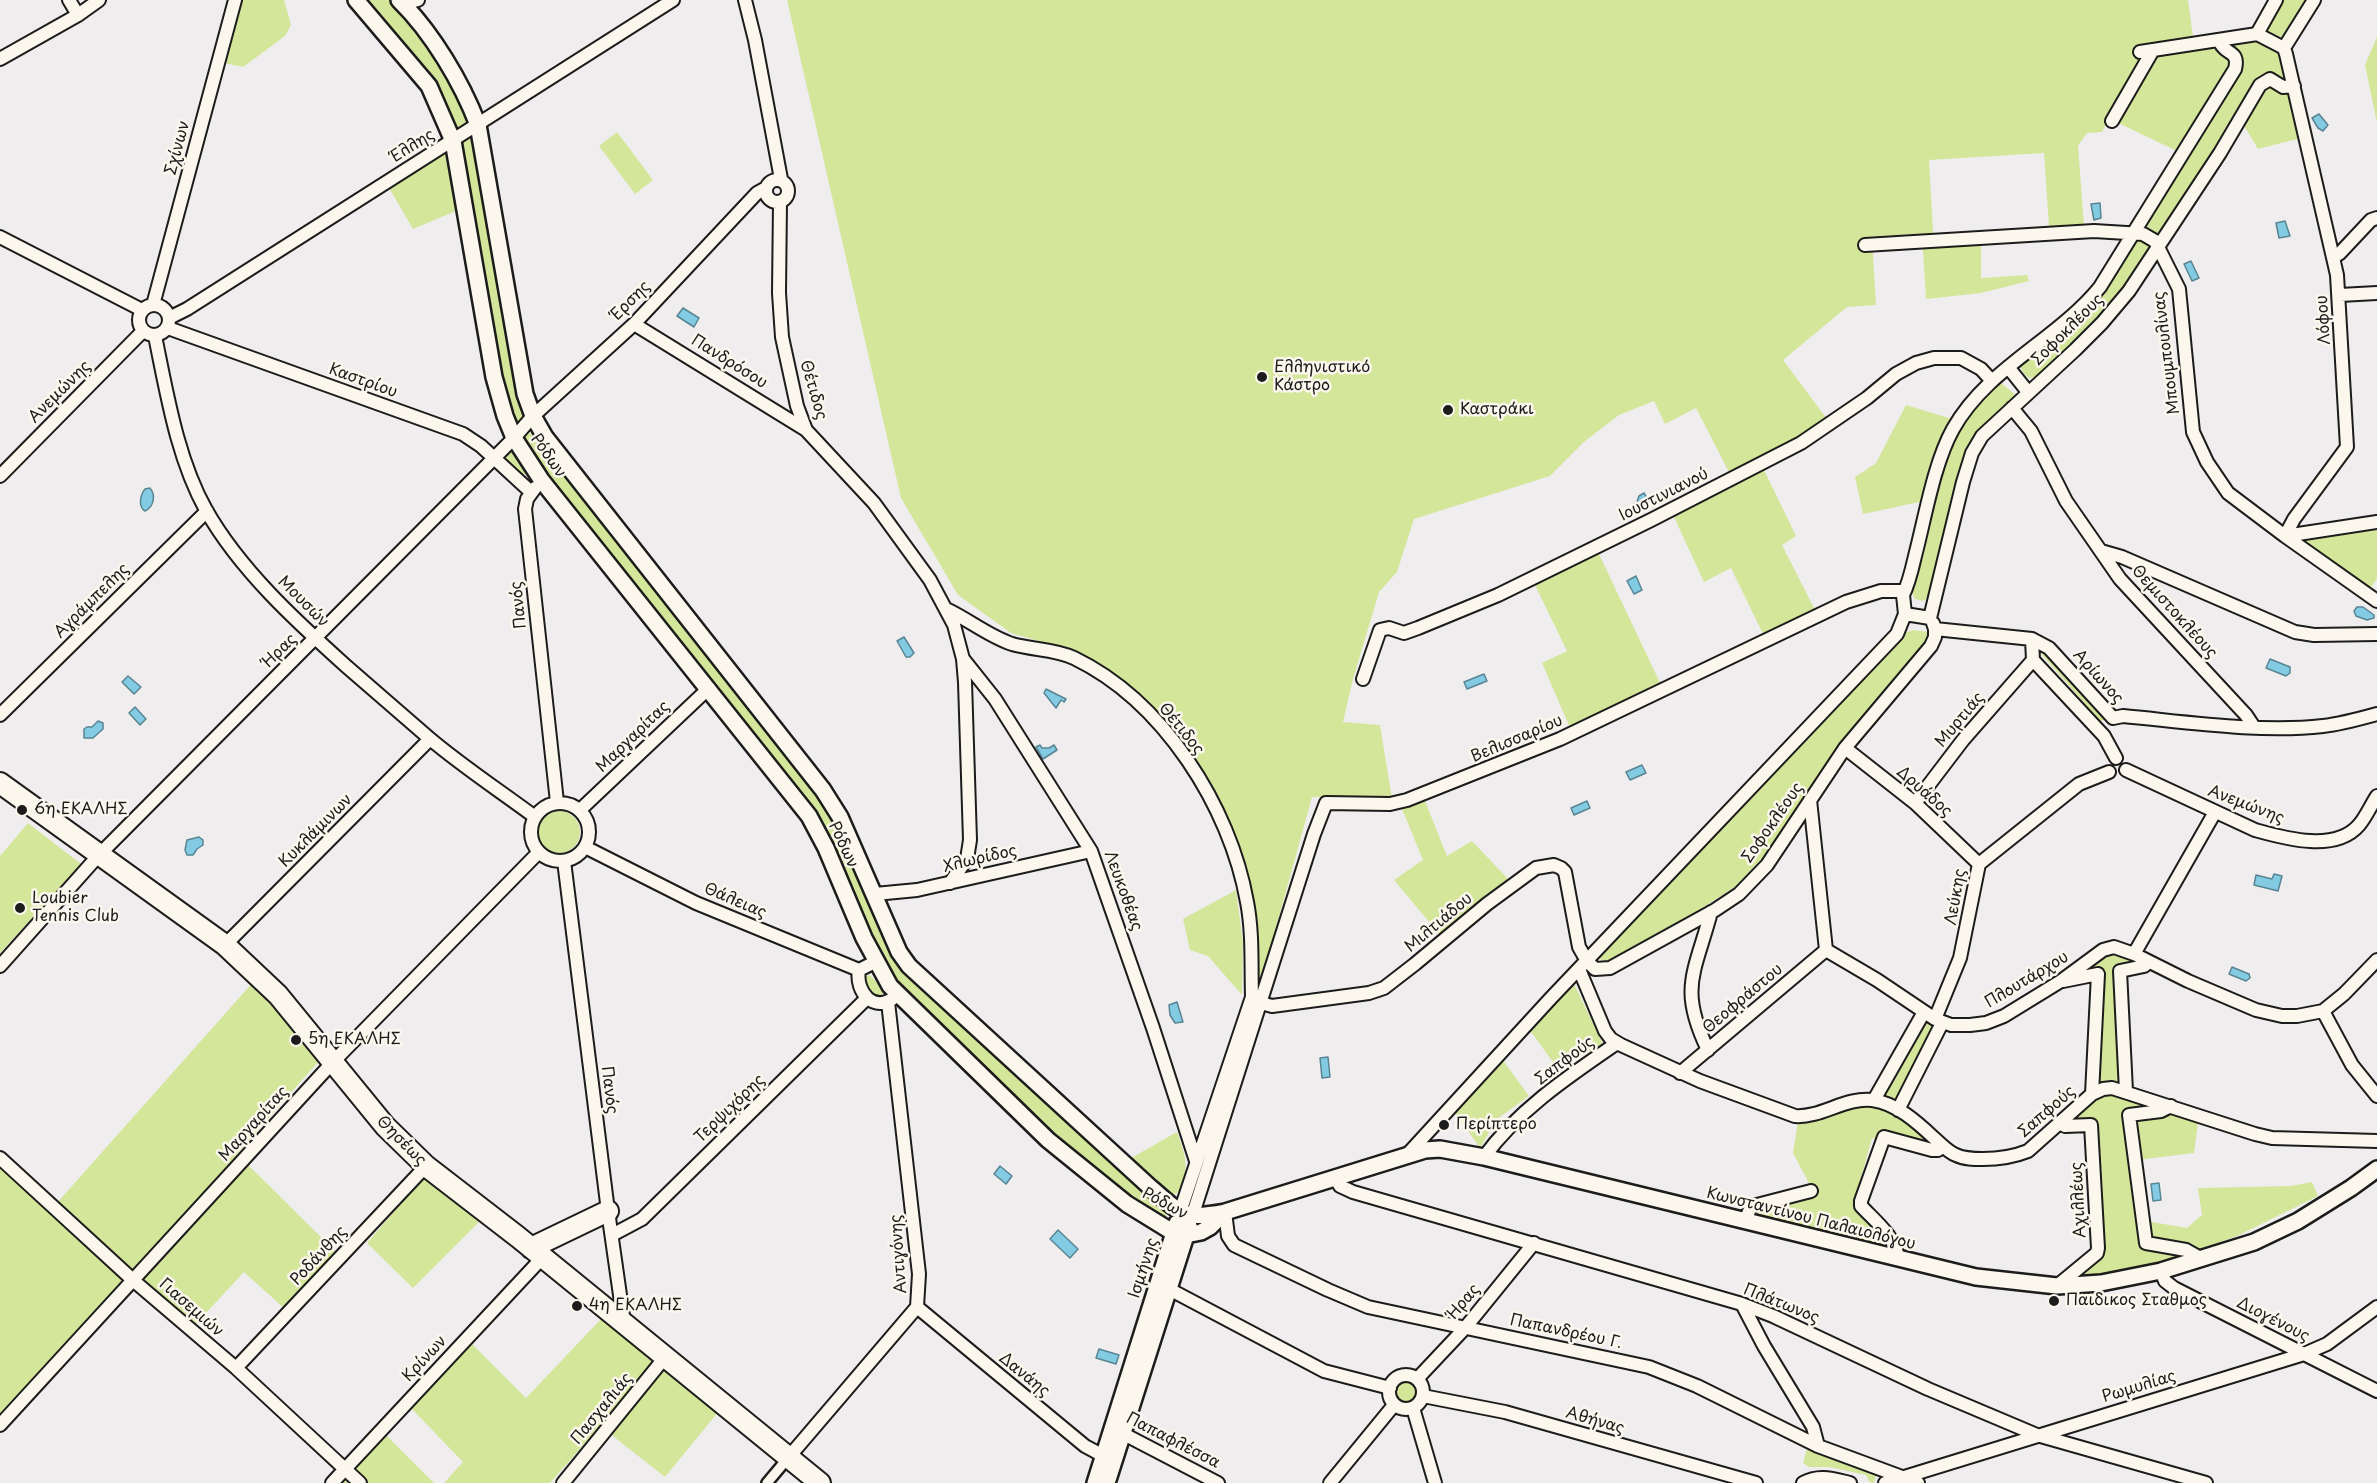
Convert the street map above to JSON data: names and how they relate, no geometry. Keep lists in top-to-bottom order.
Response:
{
  "streets": {
    "main road": ["Θησέως"],
    "street": [
      "Έλλης",
      "Σχίνων",
      "Έρσης",
      "Λόφου",
      "Σοφοκλέους",
      "Μπουμπουλίνας",
      "Πανδρόσου",
      "Καστρίου",
      "Θέτιδος",
      "Ανεμώνης",
      "Ρόδων",
      "Ιουστινιανού",
      "Αγράμπελης",
      "Μουσών",
      "Πανός",
      "Θεμιστοκλέους",
      "Ήρας",
      "Αρίωνος",
      "Μυρτιάς",
      "Μαργαρίτας",
      "Βελισσαρίου",
      "Δρυάδος",
      "Κυκλάμινων",
      "Χλωρίδος",
      "Λευκοθέας",
      "Λεύκης",
      "Θάλειας",
      "Μιλτιάδου",
      "Πλουτάρχου",
      "Θεοφράστου",
      "Σαπφούς",
      "Τερψιχόρης",
      "Αχιλλέως",
      "Κωνσταντίνου Παλαιολόγου",
      "Αντιγόνης",
      "Ροδάνθης",
      "Ισμήνης",
      "Πλάτωνος",
      "Γιασεμιών",
      "Διογένους",
      "Παπανδρέου Γ.",
      "Κρίνων",
      "Δανάης",
      "Ρωμυλίας",
      "Πασχαλιάς",
      "Αθήνας",
      "Παπαφλέσσα"
    ]
  },
  "crossings": [
    ["Έλλης", "Σχίνων"],
    ["Έλλης", "Καστρίου"],
    ["Έλλης", "Ανεμώνης"],
    ["Έλλης", "Ρόδων"],
    ["Έλλης", "Μουσών"],
    ["Σχίνων", "Καστρίου"],
    ["Σχίνων", "Ανεμώνης"],
    ["Σχίνων", "Μουσών"],
    ["Έρσης", "Πανδρόσου"],
    ["Έρσης", "Θέτιδος"],
    ["Έρσης", "Ρόδων"],
    ["Έρσης", "Ήρας"],
    ["Λόφου", "Σοφοκλέους"],
    ["Λόφου", "Μπουμπουλίνας"],
    ["Σοφοκλέους", "Μπουμπουλίνας"],
    ["Σοφοκλέους", "Ιουστινιανού"],
    ["Σοφοκλέους", "Θεμιστοκλέους"],
    ["Σοφοκλέους", "Αρίωνος"],
    ["Σοφοκλέους", "Βελισσαρίου"],
    ["Σοφοκλέους", "Δρυάδος"],
    ["Σοφοκλέους", "Μιλτιάδου"],
    ["Σοφοκλέους", "Κωνσταντίνου Παλαιολόγου"],
    ["Πανδρόσου", "Θέτιδος"],
    ["Καστρίου", "Ανεμώνης"],
    ["Καστρίου", "Ρόδων"],
    ["Καστρίου", "Μουσών"],
    ["Καστρίου", "Πανός"],
    ["Καστρίου", "Ήρας"],
    ["Θέτιδος", "Βελισσαρίου"],
    ["Θέτιδος", "Χλωρίδος"],
    ["Θέτιδος", "Λευκοθέας"],
    ["Θέτιδος", "Μιλτιάδου"],
    ["Θέτιδος", "Ισμήνης"],
    ["Ανεμώνης", "Μουσών"],
    ["Ανεμώνης", "Λεύκης"],
    ["Ρόδων", "Πανός"],
    ["Ρόδων", "Ήρας"],
    ["Ρόδων", "Μαργαρίτας"],
    ["Ρόδων", "Χλωρίδος"],
    ["Ρόδων", "Κωνσταντίνου Παλαιολόγου"],
    ["Ρόδων", "Αντιγόνης"],
    ["Ρόδων", "Ισμήνης"],
    ["Ρόδων", "Παπανδρέου Γ."],
    ["Αγράμπελης", "Μουσών"],
    ["Μουσών", "Πανός"],
    ["Μουσών", "Ήρας"],
    ["Μουσών", "Μαργαρίτας"],
    ["Μουσών", "Κυκλάμινων"],
    ["Μουσών", "Θάλειας"],
    ["Πανός", "Μαργαρίτας"],
    ["Πανός", "Θάλειας"],
    ["Πανός", "Τερψιχόρης"],
    ["Πανός", "Θησέως"],
    ["Θεμιστοκλέους", "Αρίωνος"],
    ["Ήρας", "Θησέως"],
    ["Ήρας", "Πλάτωνος"],
    ["Ήρας", "Παπανδρέου Γ."],
    ["Ήρας", "Αθήνας"],
    ["Μυρτιάς", "Δρυάδος"],
    ["Μαργαρίτας", "Θάλειας"],
    ["Μαργαρίτας", "Θησέως"],
    ["Μαργαρίτας", "Γιασεμιών"],
    ["Βελισσαρίου", "Μιλτιάδου"],
    ["Βελισσαρίου", "Ισμήνης"],
    ["Δρυάδος", "Λεύκης"],
    ["Κυκλάμινων", "Θησέως"],
    ["Χλωρίδος", "Λευκοθέας"],
    ["Λευκοθέας", "Ισμήνης"],
    ["Λεύκης", "Πλουτάρχου"],
    ["Λεύκης", "Σαπφούς"],
    ["Μιλτιάδου", "Σαπφούς"],
    ["Μιλτιάδου", "Ισμήνης"],
    ["Πλουτάρχου", "Θεοφράστου"],
    ["Θεοφράστου", "Σαπφούς"],
    ["Σαπφούς", "Αχιλλέως"],
    ["Σαπφούς", "Κωνσταντίνου Παλαιολόγου"],
    ["Θησέως", "Αντιγόνης"],
    ["Θησέως", "Ροδάνθης"],
    ["Θησέως", "Κρίνων"],
    ["Θησέως", "Πασχαλιάς"],
    ["Αχιλλέως", "Κωνσταντίνου Παλαιολόγου"],
    ["Κωνσταντίνου Παλαιολόγου", "Πλάτωνος"],
    ["Κωνσταντίνου Παλαιολόγου", "Διογένους"],
    ["Κωνσταντίνου Παλαιολόγου", "Παπανδρέου Γ."],
    ["Αντιγόνης", "Δανάης"],
    ["Ροδάνθης", "Γιασεμιών"],
    ["Ισμήνης", "Δανάης"],
    ["Ισμήνης", "Παπαφλέσσα"],
    ["Πλάτωνος", "Ρωμυλίας"],
    ["Γιασεμιών", "Κρίνων"],
    ["Διογένους", "Ρωμυλίας"],
    ["Παπανδρέου Γ.", "Ρωμυλίας"]
  ],
  "places": [
    "Ελληνιστικό Κάστρο",
    "Καστράκι",
    "6η ΕΚΑΛΗΣ",
    "Loubier Tennis Club",
    "5η ΕΚΑΛΗΣ",
    "Περίπτερο",
    "Παιδικος Σταθμος",
    "4η ΕΚΑΛΗΣ"
  ]
}
